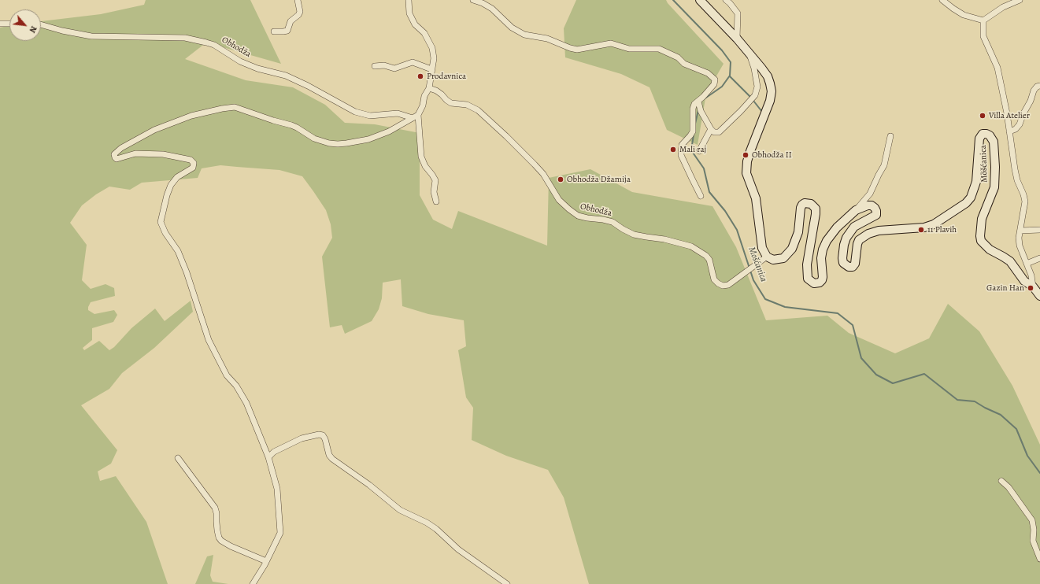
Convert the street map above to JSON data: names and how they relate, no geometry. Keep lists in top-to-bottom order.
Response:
{
  "streets": {
    "main road": ["Mošćanica"],
    "street": ["Obhodža"]
  },
  "crossings": [
    ["Obhodža", "Mošćanica"]
  ],
  "water": ["Mošćanica"],
  "places": [
    "Prodavnica",
    "Villa Atelier",
    "Mali raj",
    "Obhodža II",
    "Obhodža Džamija",
    "11 Plavih",
    "Gazin Han"
  ],
  "north": "bottom right"
}
